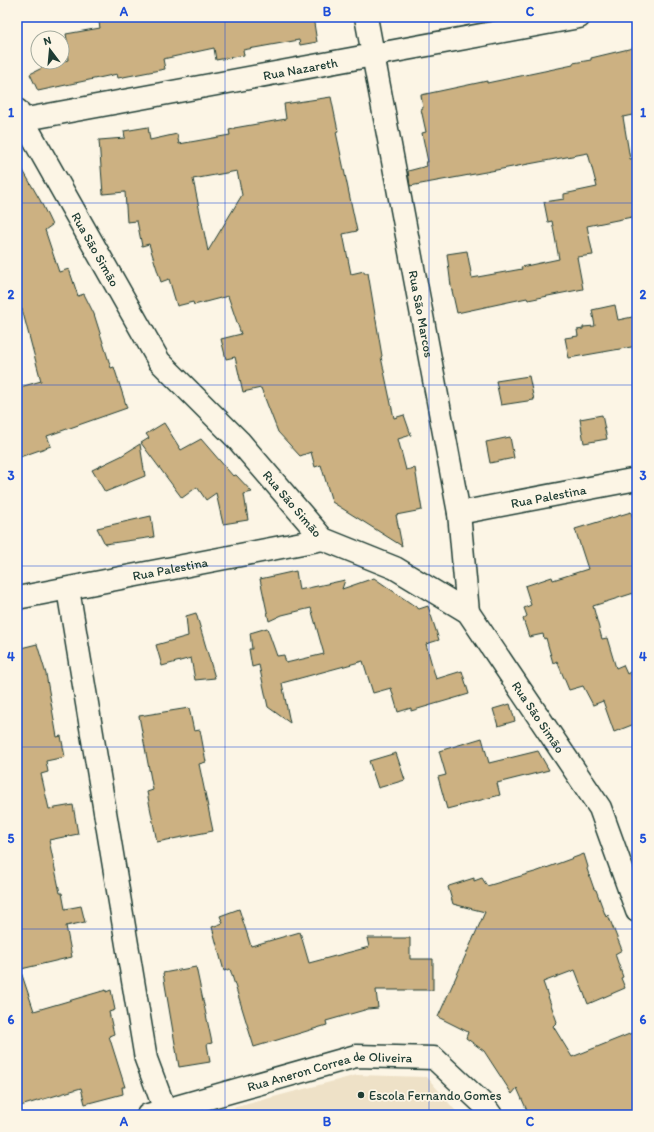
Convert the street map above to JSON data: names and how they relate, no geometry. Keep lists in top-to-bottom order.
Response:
{
  "streets": {
    "street": [
      "Rua Nazareth",
      "Rua São Simão",
      "Rua São Marcos",
      "Rua Palestina",
      "Rua Aneron Correa de Oliveira"
    ]
  },
  "crossings": [
    ["Rua Nazareth", "Rua São Simão"],
    ["Rua Nazareth", "Rua São Marcos"],
    ["Rua São Simão", "Rua São Marcos"],
    ["Rua São Simão", "Rua Palestina"],
    ["Rua São Marcos", "Rua Palestina"]
  ],
  "places": ["Escola Fernando Gomes"],
  "north": "top",
  "grid": {
    "columns": ["A", "B", "C"],
    "rows": [
      "1",
      "2",
      "3",
      "4",
      "5",
      "6"
    ]
  }
}
